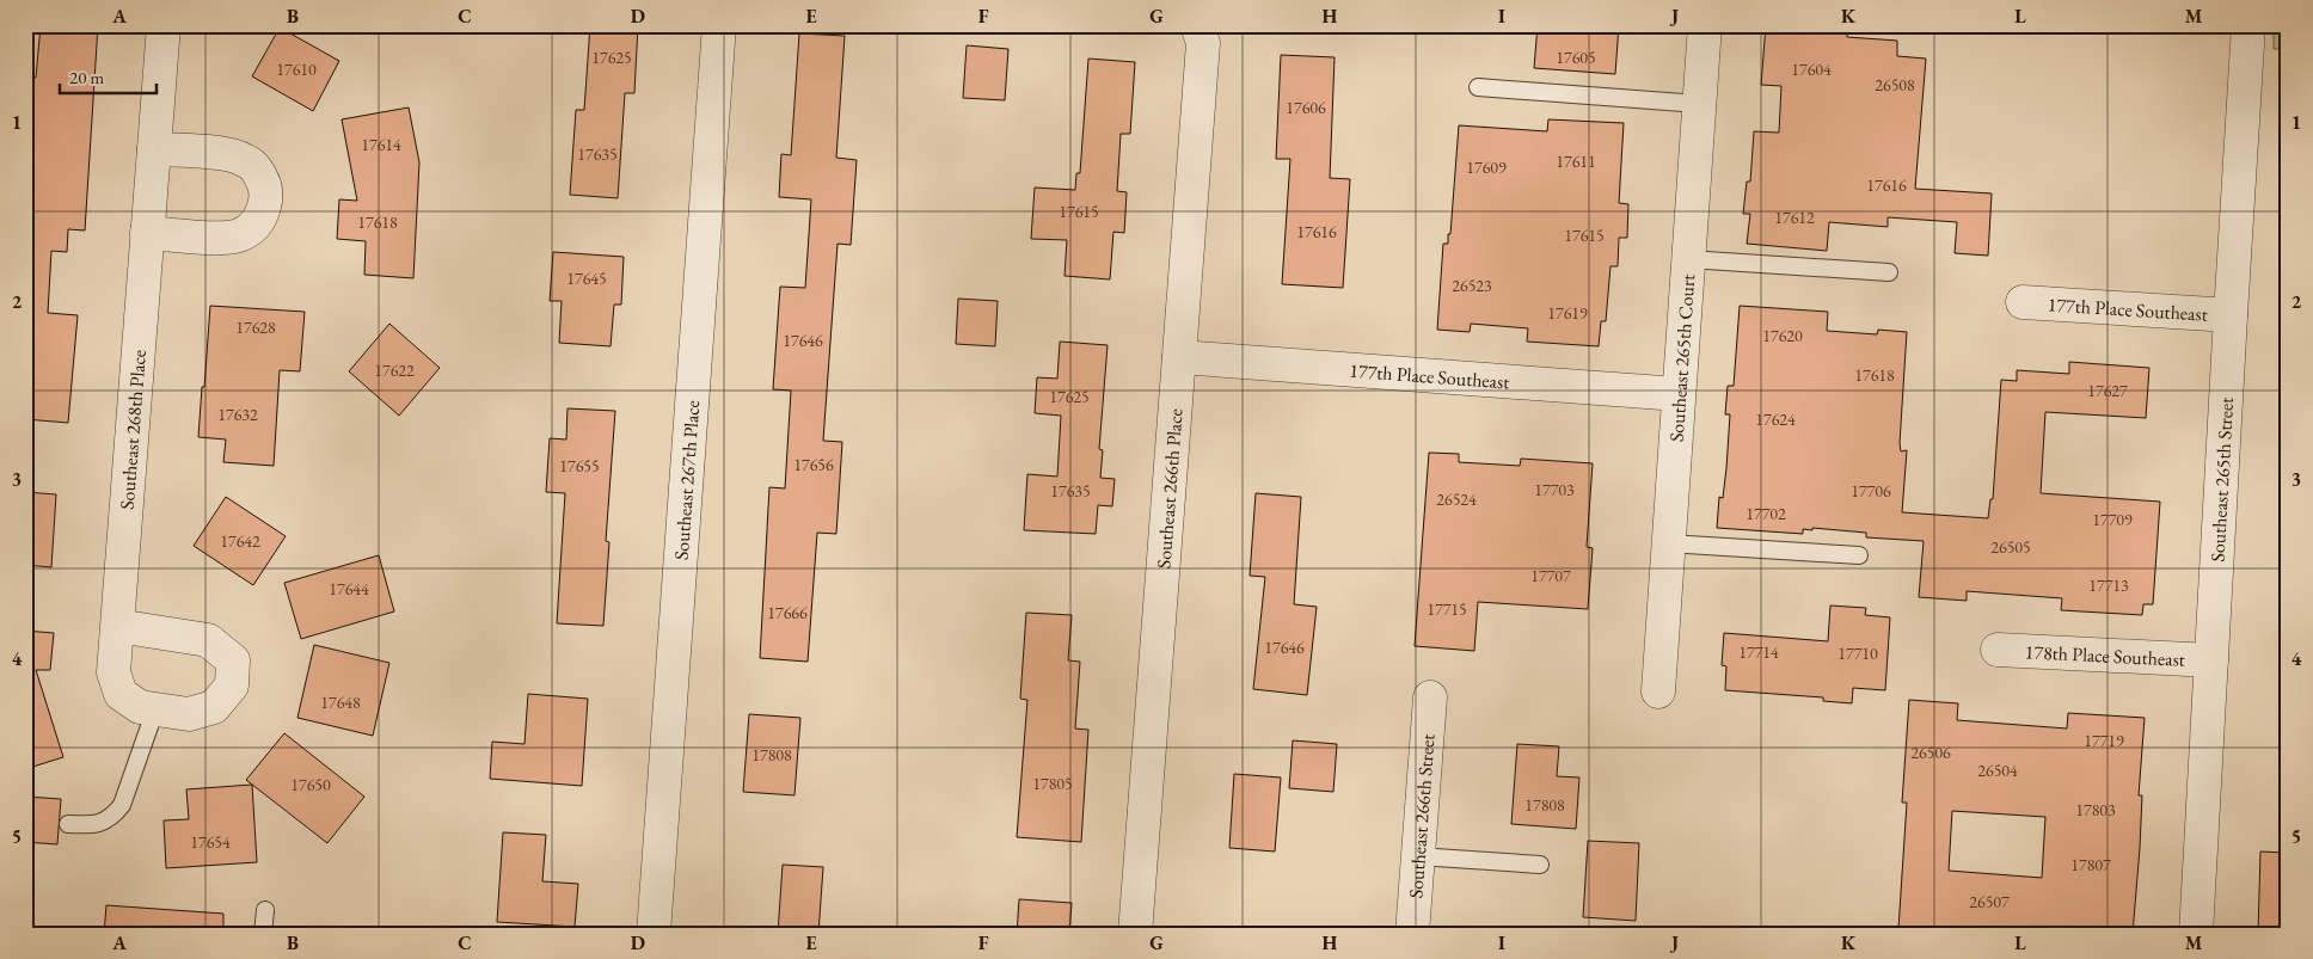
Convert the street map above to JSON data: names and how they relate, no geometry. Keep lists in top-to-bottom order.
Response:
{
  "streets": {
    "street": [
      "177th Place Southeast",
      "Southeast 265th Court",
      "Southeast 268th Place",
      "Southeast 267th Place",
      "Southeast 265th Street",
      "Southeast 266th Place",
      "178th Place Southeast",
      "Southeast 266th Street"
    ]
  },
  "crossings": [
    ["177th Place Southeast", "Southeast 265th Court"],
    ["177th Place Southeast", "Southeast 265th Street"],
    ["177th Place Southeast", "Southeast 266th Place"],
    ["Southeast 265th Street", "178th Place Southeast"]
  ],
  "house_numbers": [
    "17625",
    "17605",
    "17610",
    "17604",
    "26508",
    "17606",
    "17614",
    "17635",
    "17611",
    "17609",
    "17616",
    "17615",
    "17612",
    "17618",
    "17616",
    "17615",
    "17645",
    "26523",
    "17619",
    "17628",
    "17620",
    "17646",
    "17622",
    "17618",
    "17627",
    "17625",
    "17632",
    "17624",
    "17656",
    "17655",
    "17703",
    "17635",
    "17706",
    "26524",
    "17702",
    "17709",
    "17642",
    "26505",
    "17707",
    "17713",
    "17644",
    "17715",
    "17666",
    "17646",
    "17714",
    "17710",
    "17648",
    "17719",
    "26506",
    "17808",
    "26504",
    "17805",
    "17650",
    "17808",
    "17803",
    "17654",
    "17807",
    "26507"
  ],
  "scale_bar": "20 m",
  "grid": {
    "columns": [
      "A",
      "B",
      "C",
      "D",
      "E",
      "F",
      "G",
      "H",
      "I",
      "J",
      "K",
      "L",
      "M"
    ],
    "rows": [
      "1",
      "2",
      "3",
      "4",
      "5"
    ]
  }
}
